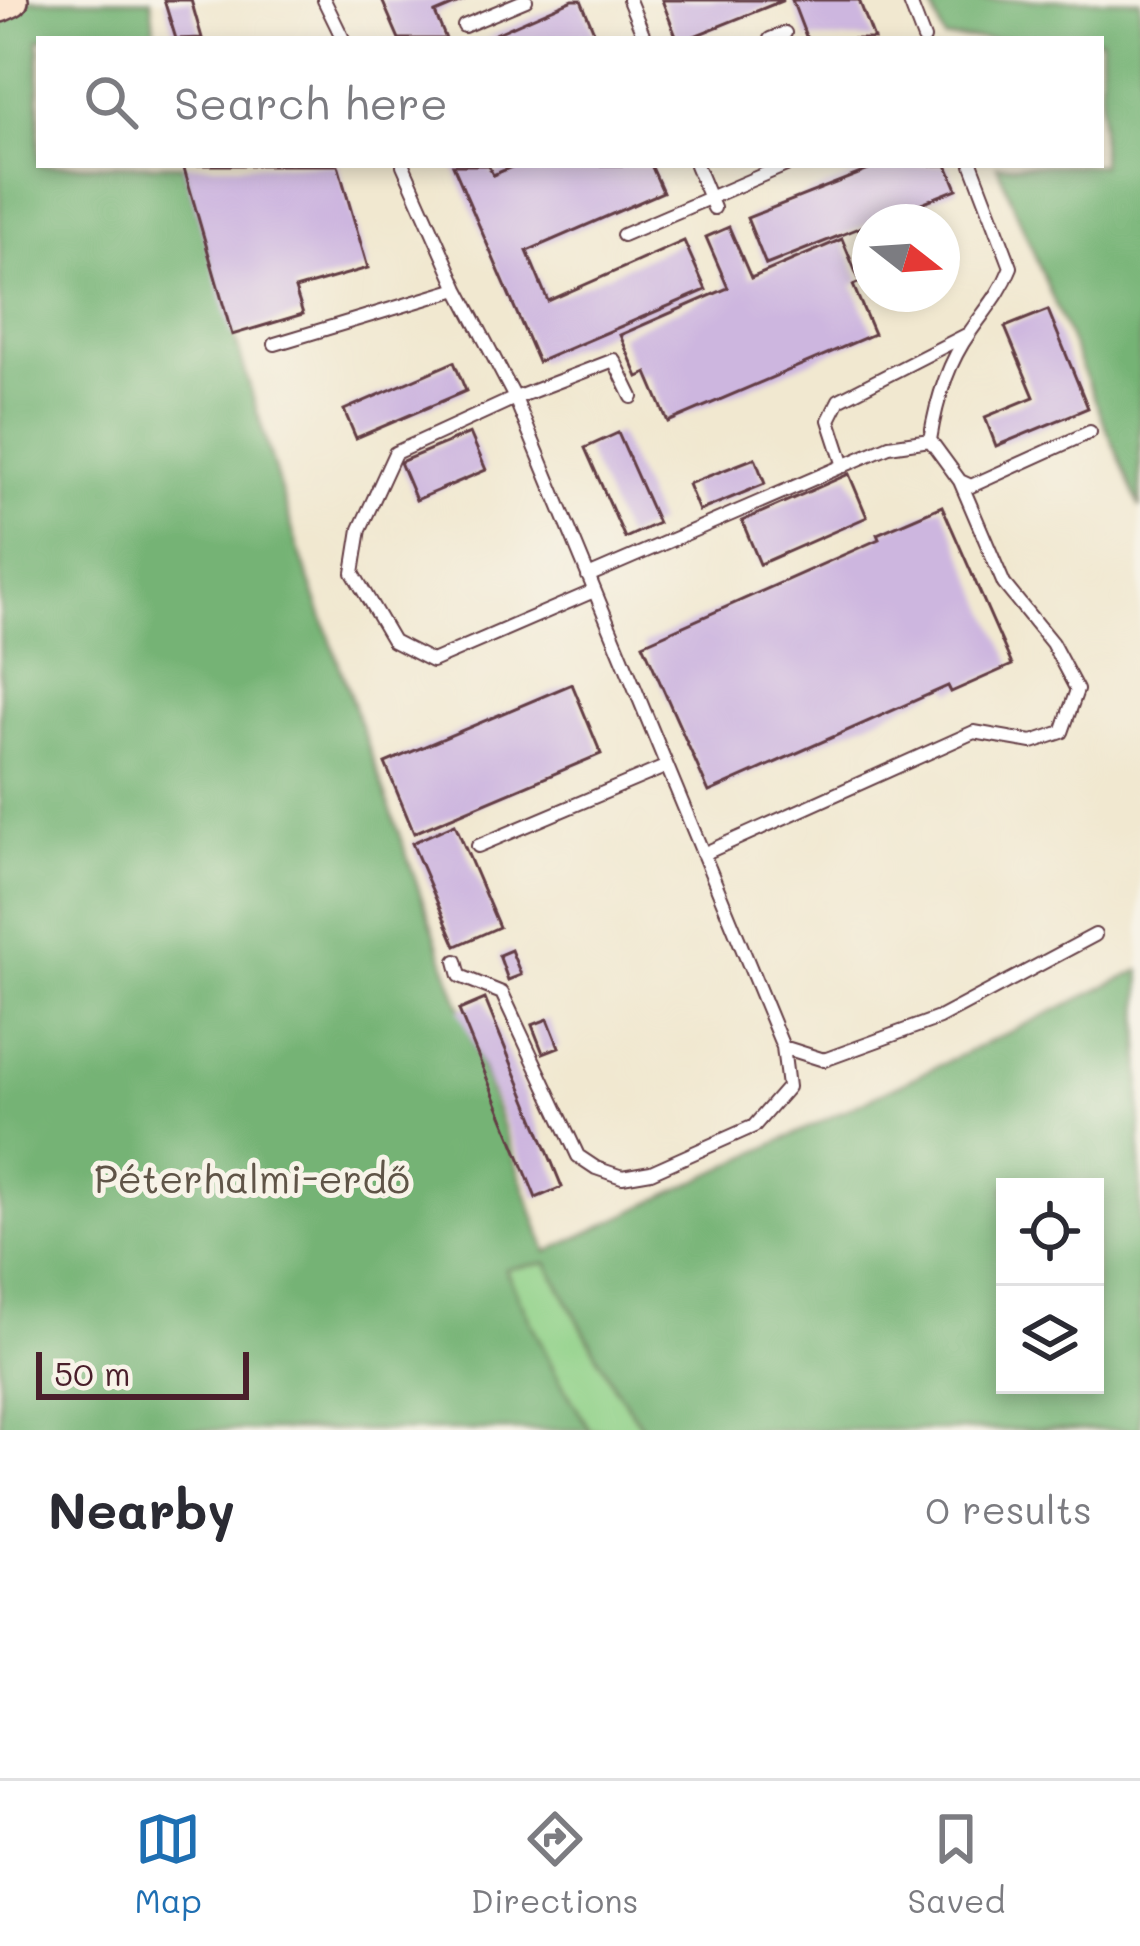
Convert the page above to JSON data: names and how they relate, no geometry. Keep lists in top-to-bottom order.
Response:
{
  "parks": ["Péterhalmi-erdő"],
  "scale_bar": "50 m",
  "north": "right",
  "page": {
    "search": "Search here",
    "scale": "50 m",
    "heading": ["Nearby", "0 results"],
    "nav": ["Map", "Directions", "Saved"]
  }
}
